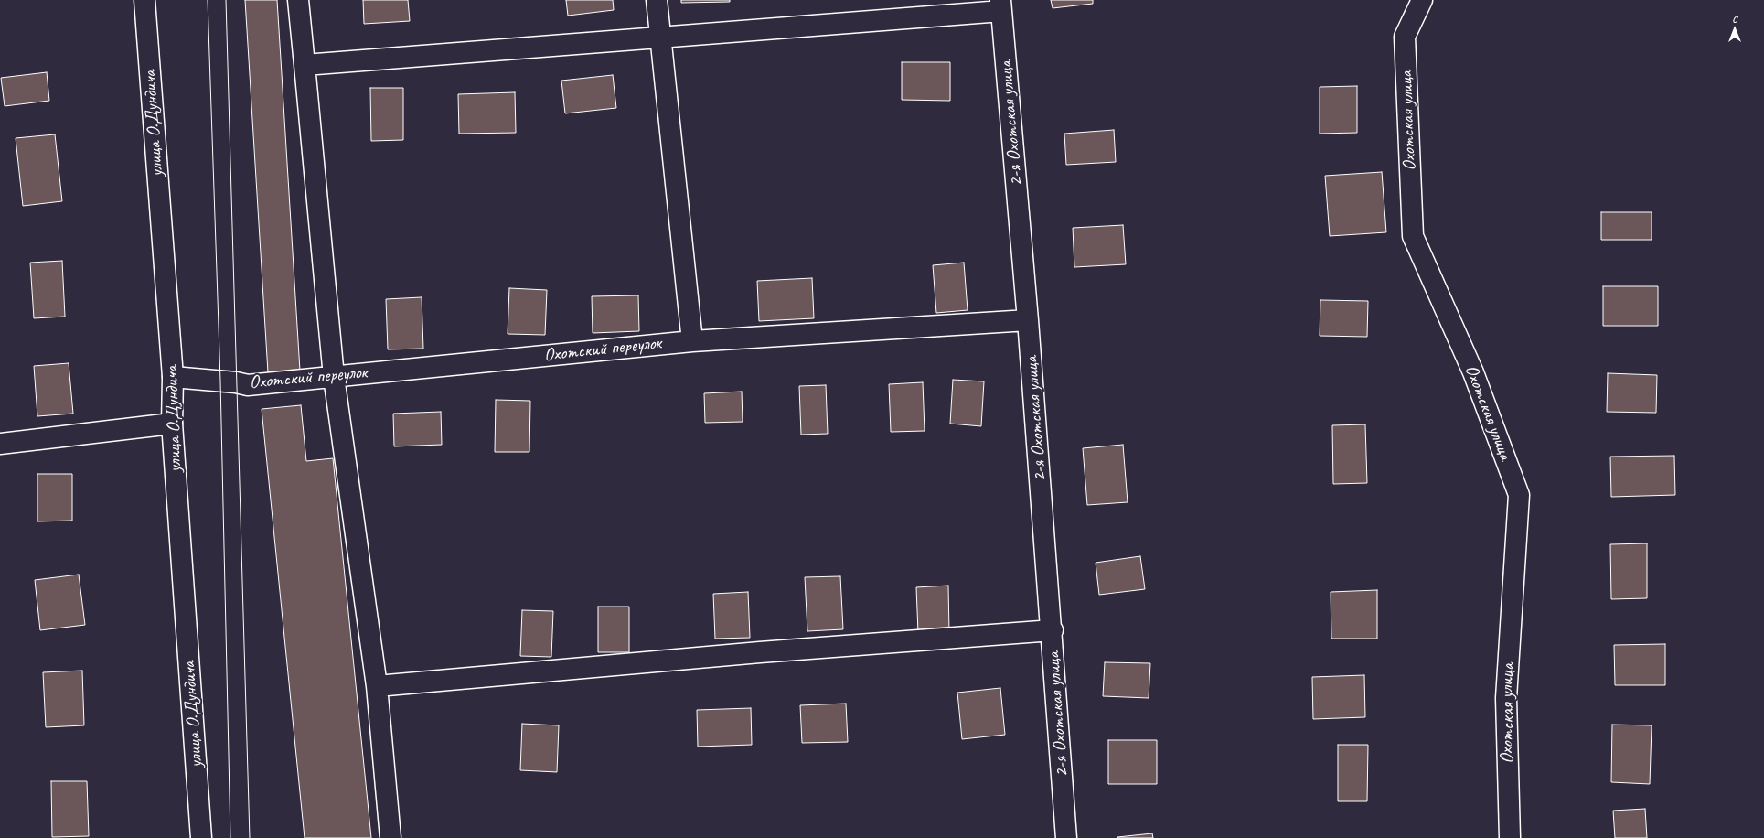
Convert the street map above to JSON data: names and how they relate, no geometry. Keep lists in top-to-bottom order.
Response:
{
  "streets": {
    "street": [
      "Охотская улица",
      "улица О.Дундича",
      "2-я Охотская улица",
      "Охотский переулок"
    ]
  },
  "crossings": [
    ["улица О.Дундича", "Охотский переулок"],
    ["2-я Охотская улица", "Охотский переулок"]
  ],
  "north": "top"
}
